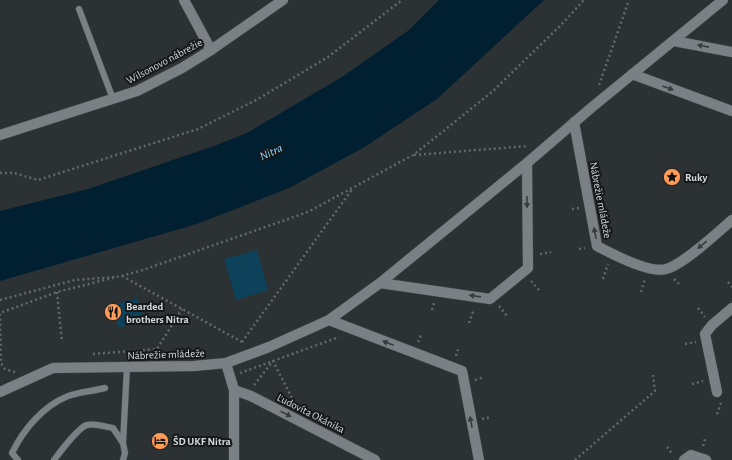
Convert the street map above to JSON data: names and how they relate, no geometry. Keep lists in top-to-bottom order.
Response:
{
  "streets": {
    "street": ["Wilsonovo nábrežie", "Nábrežie mládeže", "Ľudovíta Okánika"]
  },
  "one_way": ["Ľudovíta Okánika"],
  "water": ["Nitra"],
  "places": {
    "place": ["Ruky"],
    "restaurant": ["Bearded brothers Nitra"],
    "hotel": ["ŠD UKF Nitra"]
  }
}
